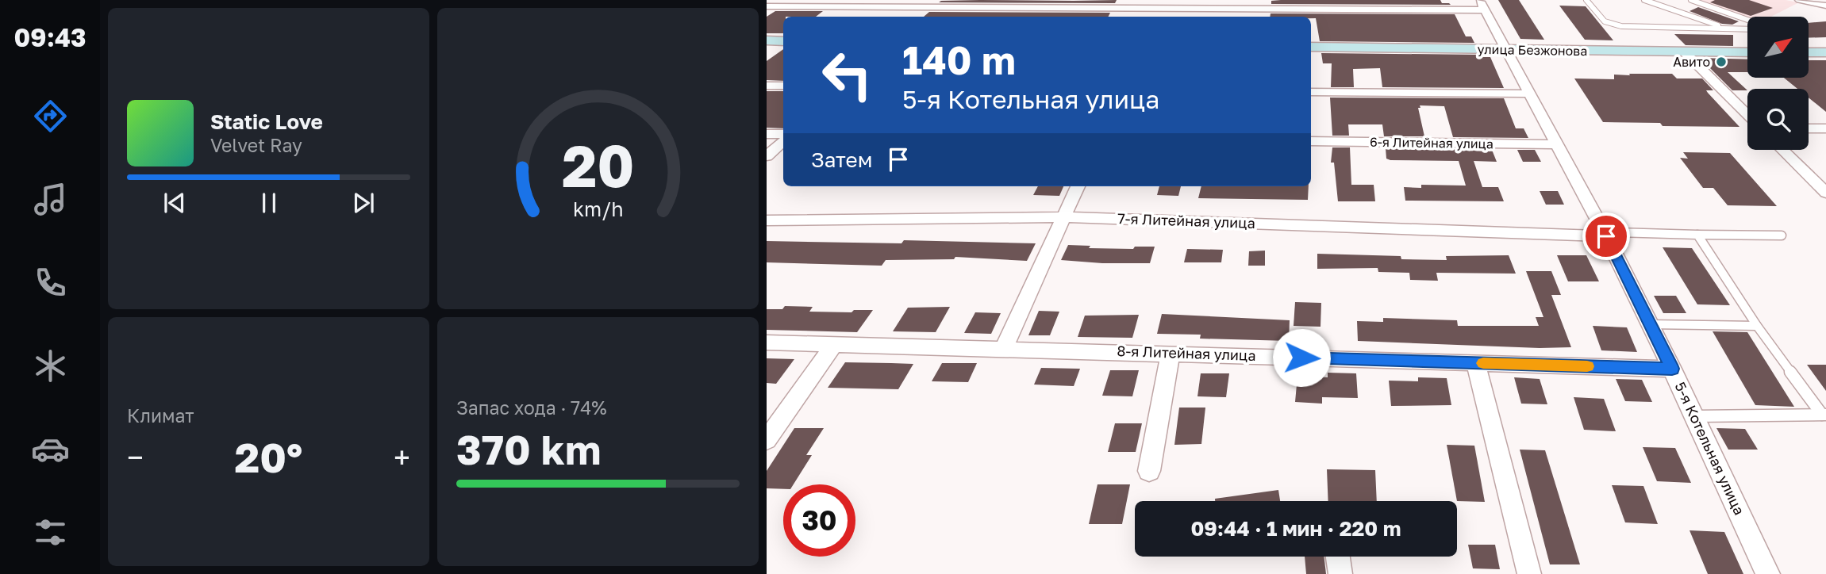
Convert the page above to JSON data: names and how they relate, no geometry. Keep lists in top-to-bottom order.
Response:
{
  "streets": {
    "street": [
      "улица Безжонова",
      "6-я Литейная улица",
      "7-я Литейная улица",
      "8-я Литейная улица",
      "5-я Котельная улица"
    ]
  },
  "crossings": [
    ["улица Безжонова", "5-я Котельная улица"],
    ["6-я Литейная улица", "5-я Котельная улица"],
    ["7-я Литейная улица", "5-я Котельная улица"],
    ["8-я Литейная улица", "5-я Котельная улица"]
  ],
  "places": ["Авито"],
  "north": "top right",
  "page": {
    "tabs": "09:43",
    "turn": ["140 m", "5-я Котельная улица"],
    "song": ["Static Love", "Velvet Ray"],
    "then": "Затем",
    "tile": [
      "Климат",
      ["Запас хода · 74%", "370 km"]
    ],
    "heat": ["−", "20°", "+"],
    "limit": "30",
    "trip": "09:44 · 1 мин · 220 m",
    "gauge": ["20", "km/h"]
  }
}
